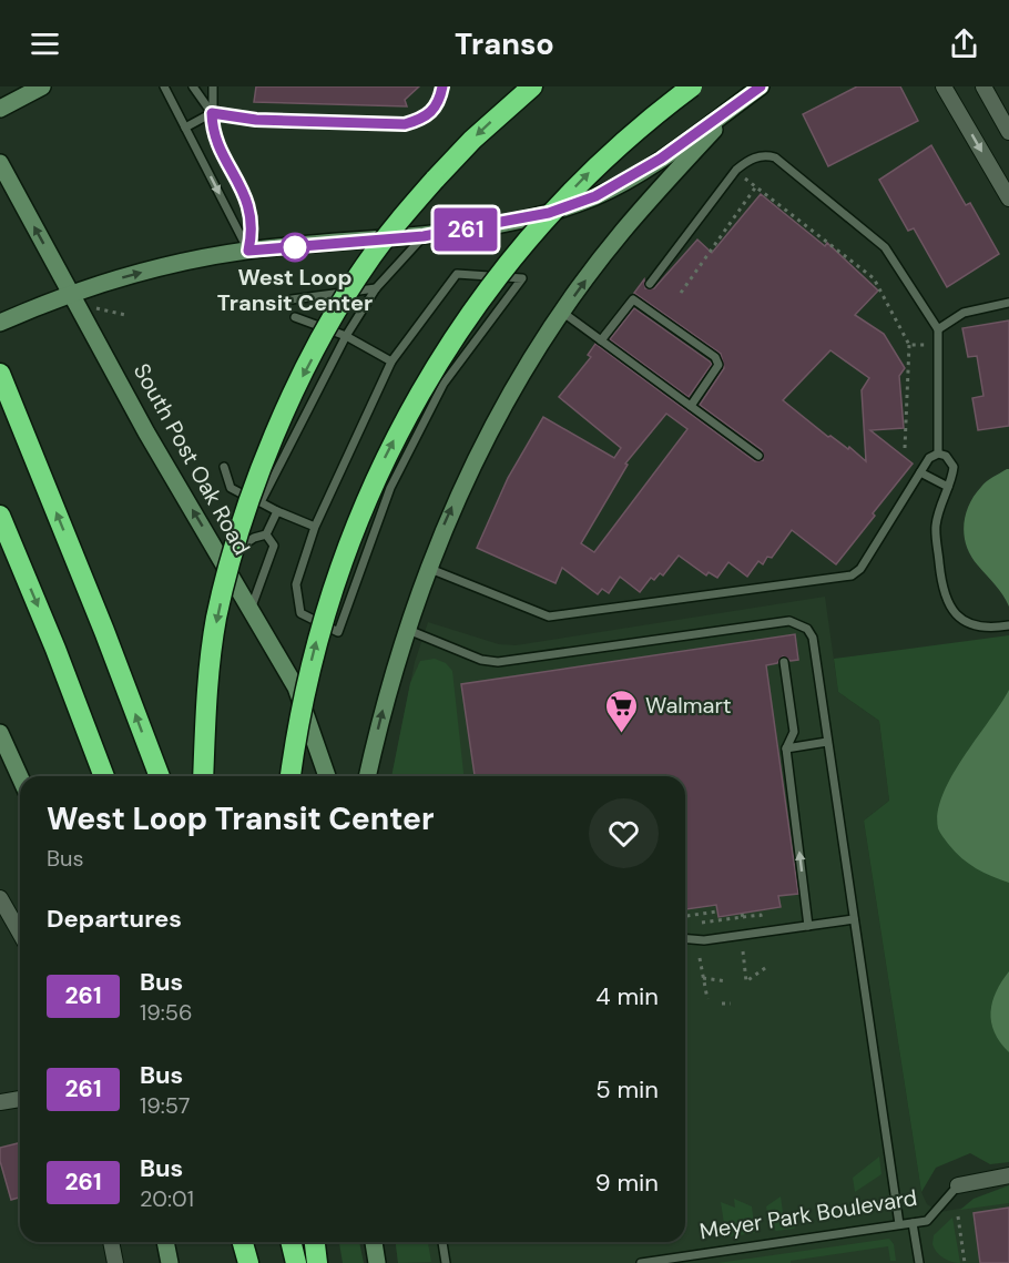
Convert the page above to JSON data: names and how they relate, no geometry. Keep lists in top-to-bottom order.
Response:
{
  "streets": {
    "main road": ["South Post Oak Road"],
    "street": ["Meyer Park Boulevard"]
  },
  "one_way": ["South Post Oak Road"],
  "places": {
    "other": ["West Loop Transit Center"],
    "supermarket": ["Walmart"]
  },
  "lines": ["bus line 261"],
  "page": {
    "header": "Transo",
    "on_map": "261",
    "heading": [
      ["West Loop Transit Center", "Bus"],
      "Departures"
    ],
    "list": [
      {
        "mark": "261",
        "name": "Bus",
        "note": "19:56",
        "value": "4 min"
      },
      {
        "mark": "261",
        "name": "Bus",
        "note": "19:57",
        "value": "5 min"
      },
      {
        "mark": "261",
        "name": "Bus",
        "note": "20:01",
        "value": "9 min"
      }
    ]
  }
}
